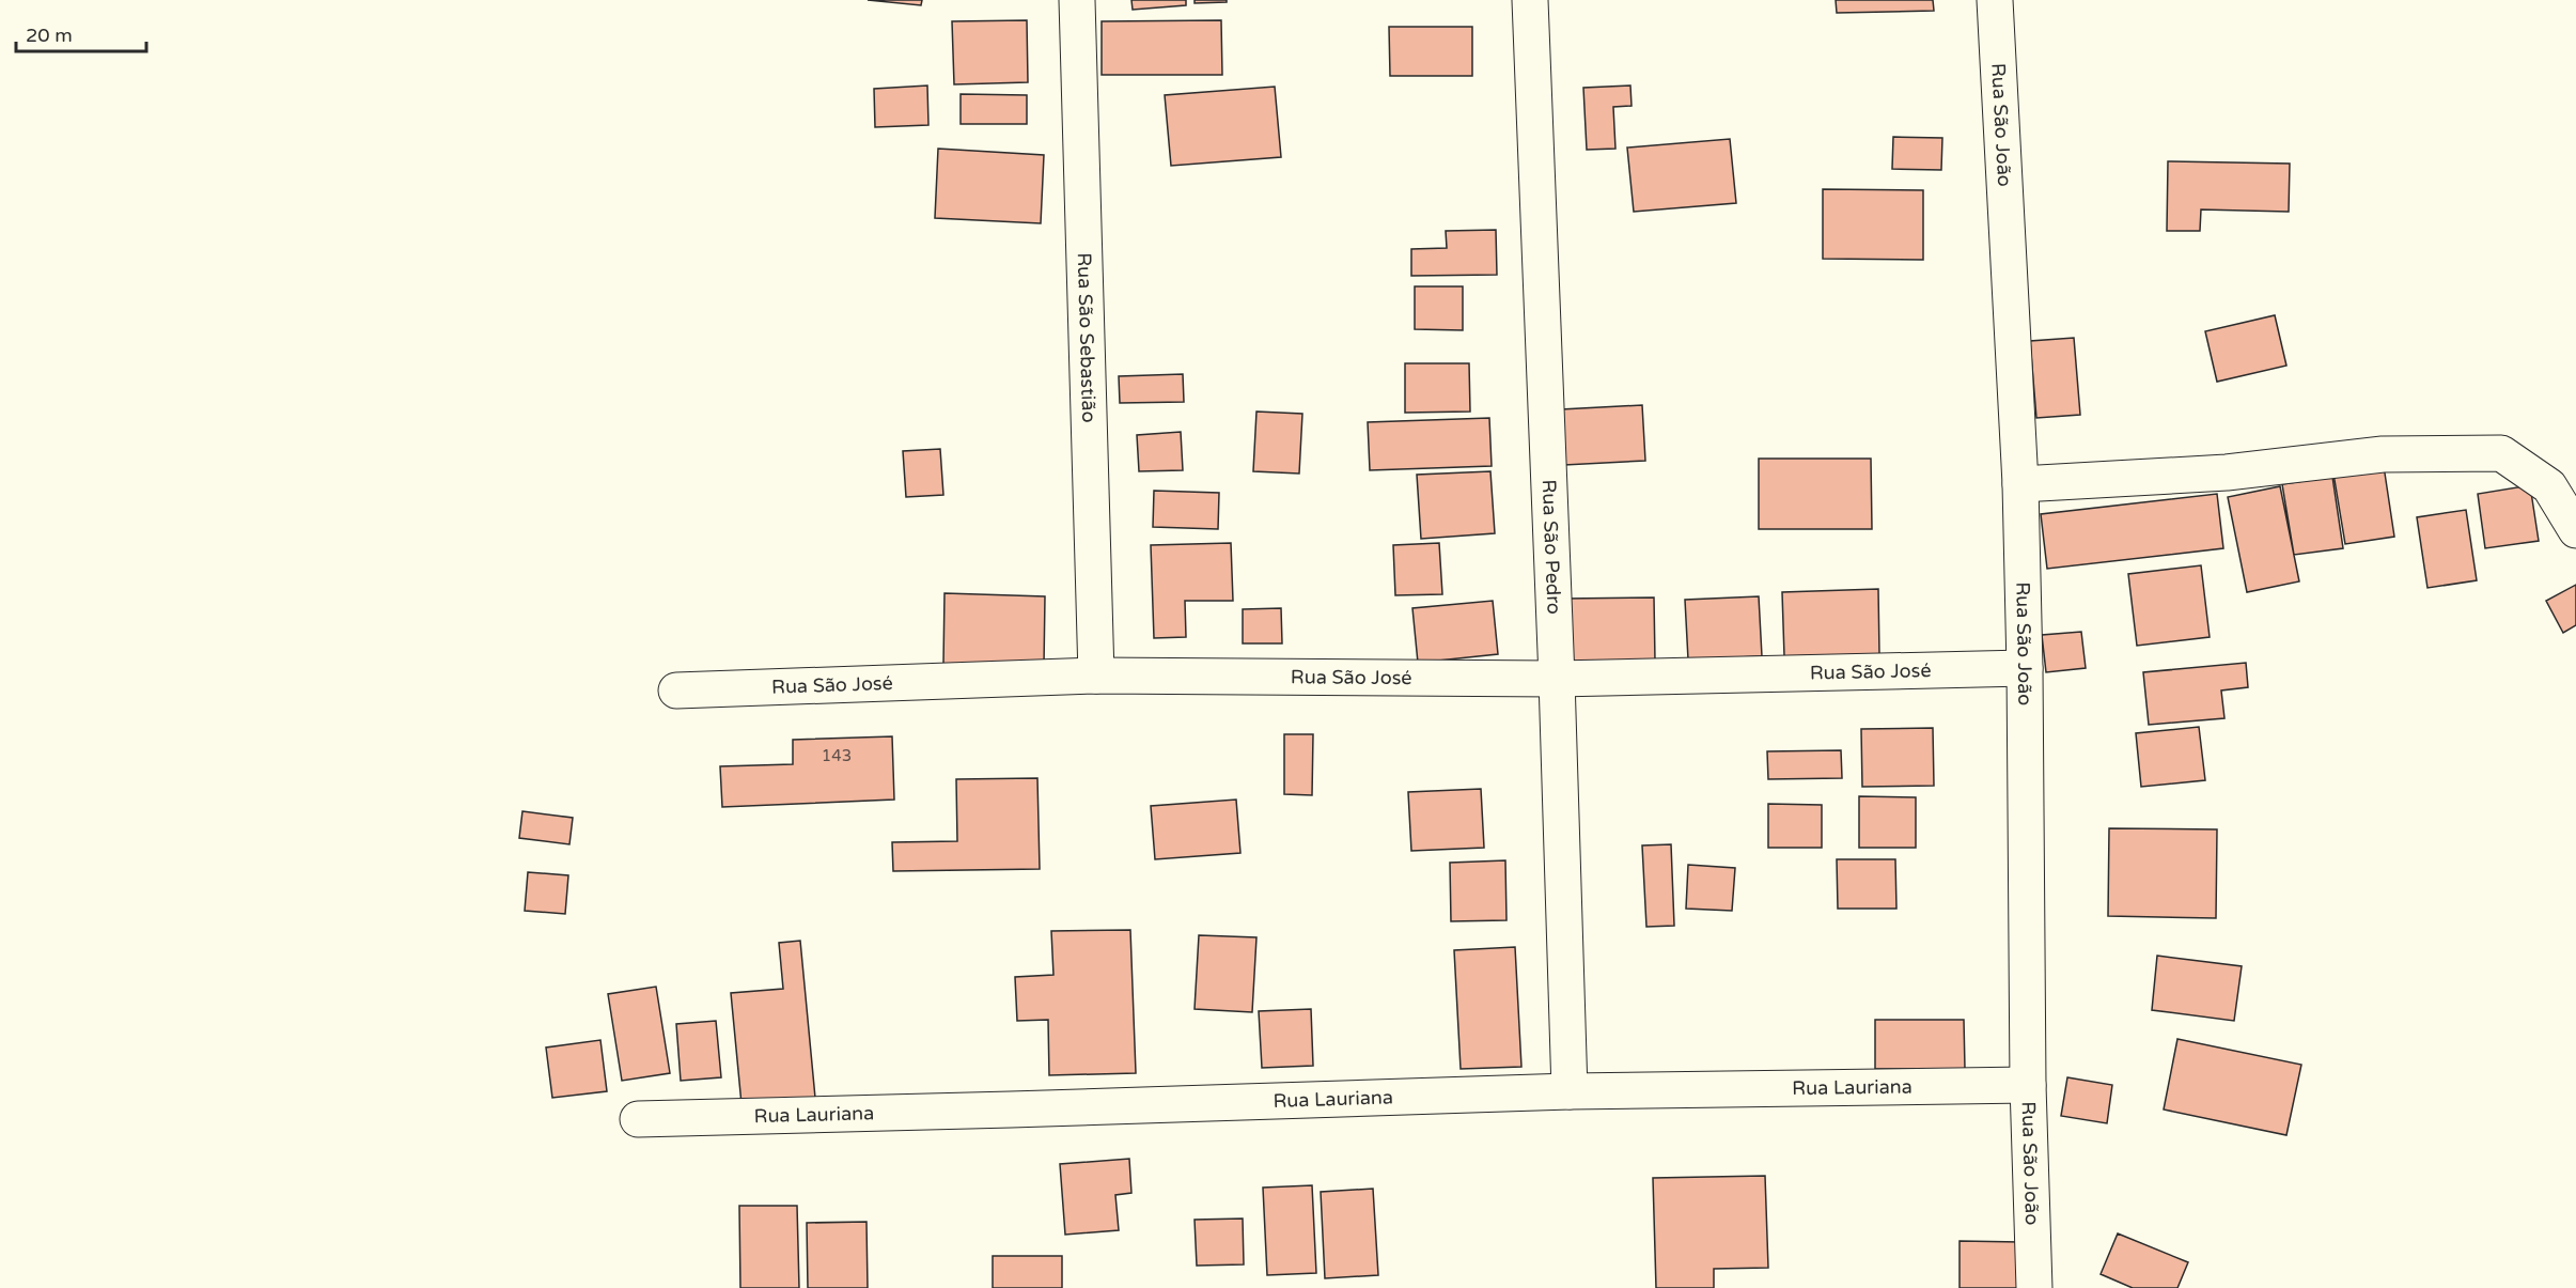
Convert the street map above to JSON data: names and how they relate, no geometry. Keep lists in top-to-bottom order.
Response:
{
  "streets": {
    "street": [
      "Rua São João",
      "Rua São Sebastião",
      "Rua São Pedro",
      "Rua São José",
      "Rua Lauriana"
    ]
  },
  "crossings": [
    ["Rua São João", "Rua São José"],
    ["Rua São João", "Rua Lauriana"],
    ["Rua São Sebastião", "Rua São José"],
    ["Rua São Pedro", "Rua São José"],
    ["Rua São Pedro", "Rua Lauriana"]
  ],
  "house_numbers": ["143"],
  "scale_bar": "20 m"
}
